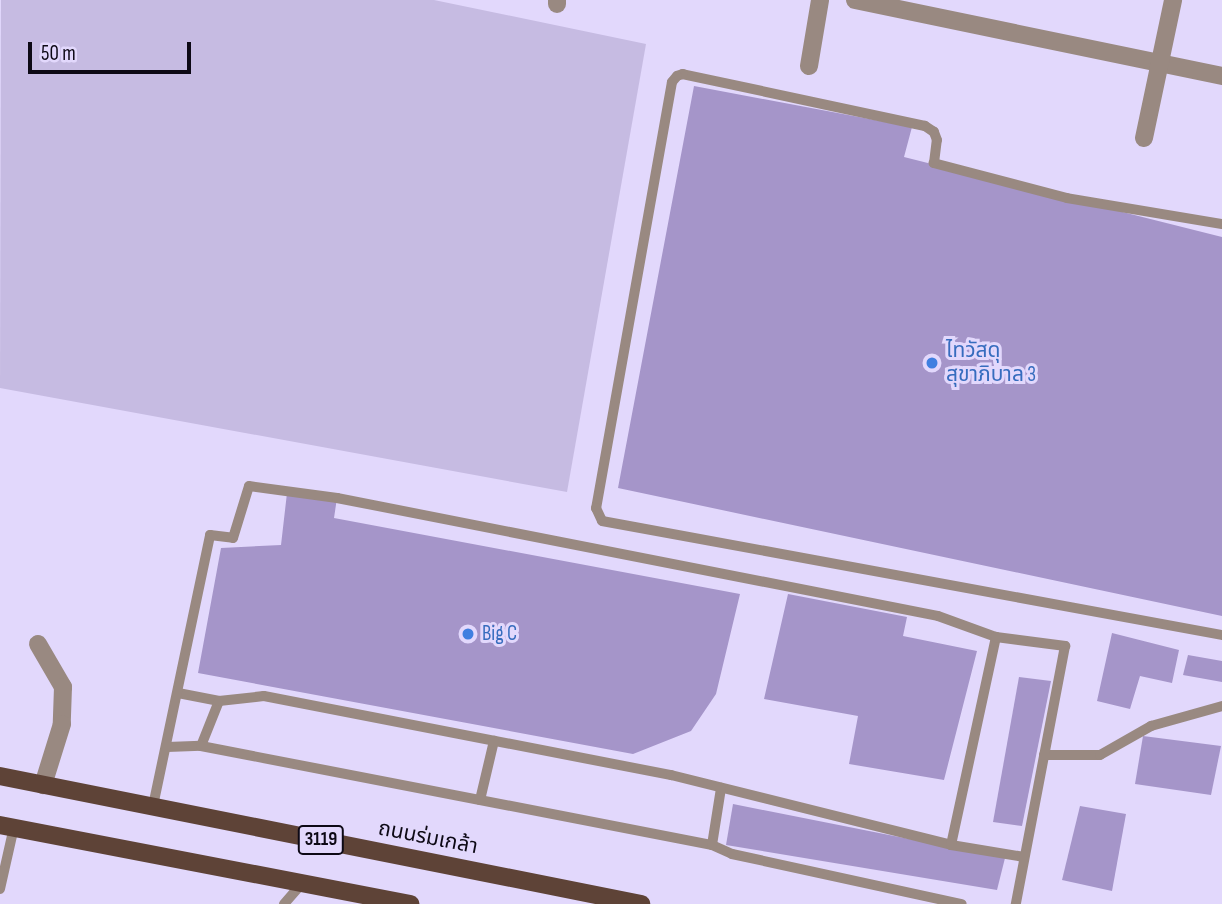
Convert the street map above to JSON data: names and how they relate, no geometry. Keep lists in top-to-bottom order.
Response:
{
  "streets": {
    "main road": ["ถนนร่มเกล้า", "3119"]
  },
  "places": ["ไทวัสดุ สุขาภิบาล 3", "Big C"],
  "scale_bar": "50 m"
}
